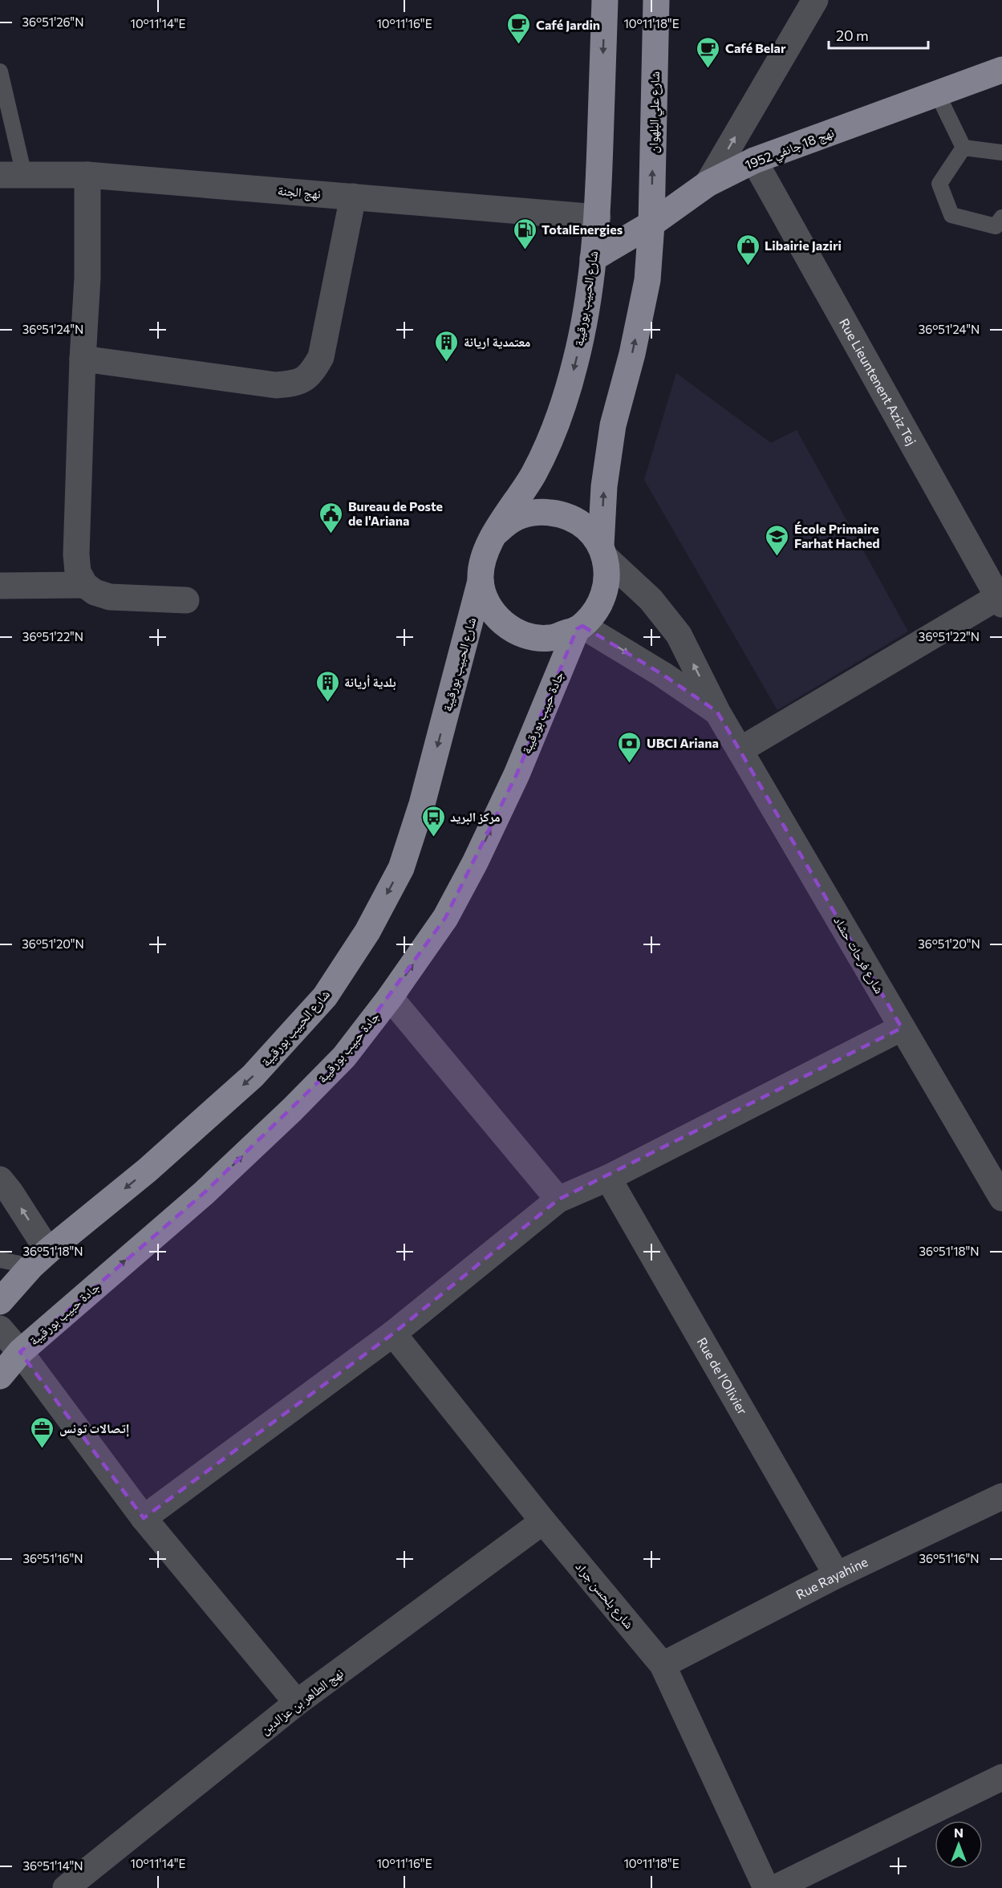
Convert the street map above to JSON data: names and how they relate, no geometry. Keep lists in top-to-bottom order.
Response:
{
  "streets": {
    "main road": [
      "شارع علي البلهوان",
      "نهج 18 جانفي 1952",
      "شارع الحبيب بورقيبة",
      "جادة حبيب بورقيبة"
    ],
    "street": [
      "نهج الجنة",
      "Rue Lieuntenent Aziz Tej",
      "شارع فرحات حشاد",
      "Rue de l'Olivier",
      "Rue Rayahine",
      "شارع بلحسن جراد",
      "نهج الطاهر بن عزالدين"
    ]
  },
  "crossings": [
    ["شارع علي البلهوان", "نهج 18 جانفي 1952"],
    ["نهج 18 جانفي 1952", "شارع الحبيب بورقيبة"],
    ["نهج 18 جانفي 1952", "Rue Lieuntenent Aziz Tej"],
    ["نهج الجنة", "شارع الحبيب بورقيبة"],
    ["شارع الحبيب بورقيبة", "جادة حبيب بورقيبة"],
    ["شارع الحبيب بورقيبة", "شارع فرحات حشاد"],
    ["جادة حبيب بورقيبة", "شارع فرحات حشاد"],
    ["Rue de l'Olivier", "Rue Rayahine"],
    ["Rue Rayahine", "شارع بلحسن جراد"],
    ["شارع بلحسن جراد", "نهج الطاهر بن عزالدين"]
  ],
  "one_way": ["جادة حبيب بورقيبة"],
  "places": {
    "cafe": ["Café Jardin", "Café Belar"],
    "fuel station": ["TotalEnergies"],
    "shop": ["Libairie Jaziri"],
    "building": ["معتمدية اريانة", "بلدية أريانة"],
    "public building": ["Bureau de Poste de l'Ariana"],
    "school or university": ["École Primaire Farhat Hached"],
    "bank": ["UBCI Ariana"],
    "bus stop": ["مركز البريد"],
    "office": ["إتصالات تونس"]
  },
  "scale_bar": "20 m",
  "north": "top",
  "coordinates": [
    "36°51'26\"N",
    "10°11'14\"E",
    "10°11'16\"E",
    "10°11'18\"E",
    "36°51'24\"N",
    "36°51'22\"N",
    "36°51'20\"N",
    "36°51'18\"N",
    "36°51'16\"N",
    "36°51'14\"N"
  ]
}
